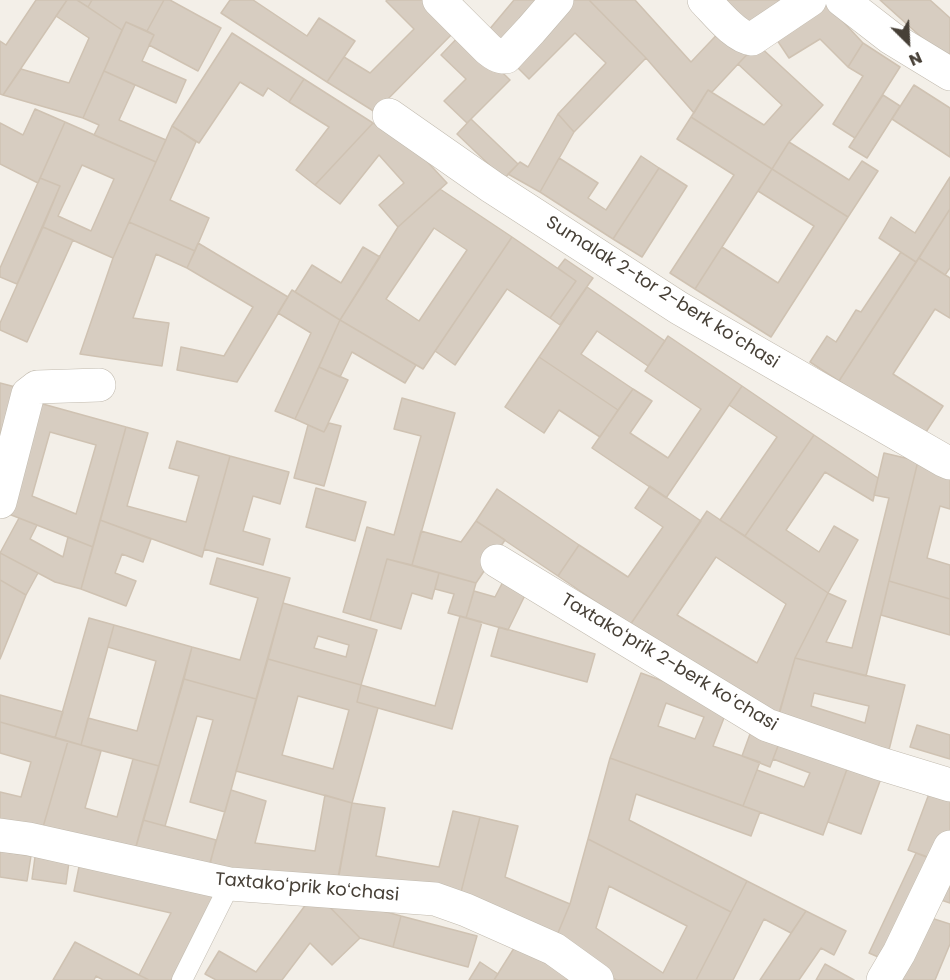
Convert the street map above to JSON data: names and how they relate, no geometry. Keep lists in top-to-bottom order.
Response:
{
  "streets": {
    "street": ["Sumalak 2-tor 2-berk koʻchasi", "Taxtakoʻprik 2-berk koʻchasi", "Taxtakoʻprik koʻchasi"]
  },
  "north": "bottom right"
}
